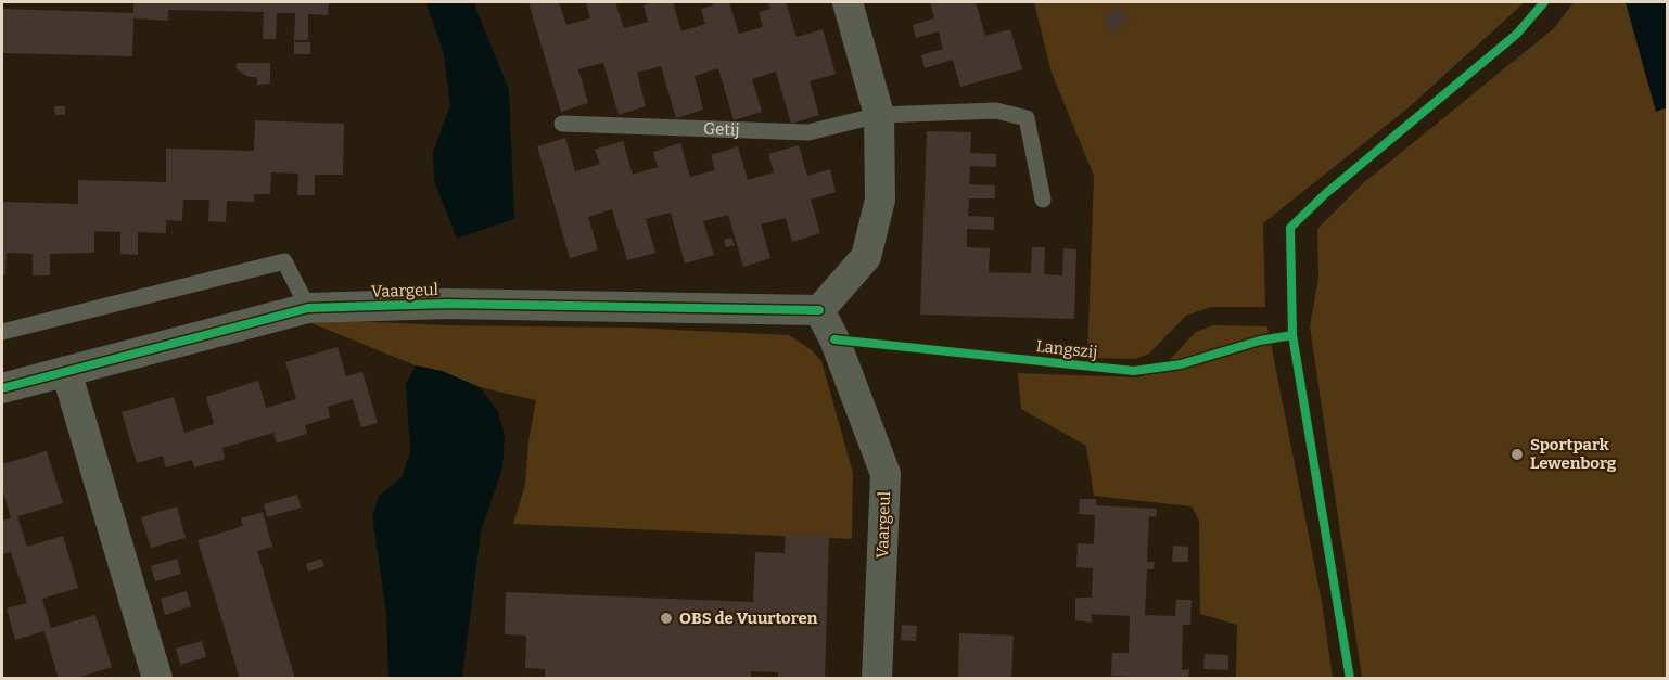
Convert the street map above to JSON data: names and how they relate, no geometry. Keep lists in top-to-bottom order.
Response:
{
  "streets": {
    "street": ["Vaargeul"],
    "lane": ["Getij"],
    "cycle path": ["Langszij"]
  },
  "places": ["Sportpark Lewenborg", "OBS de Vuurtoren"]
}
